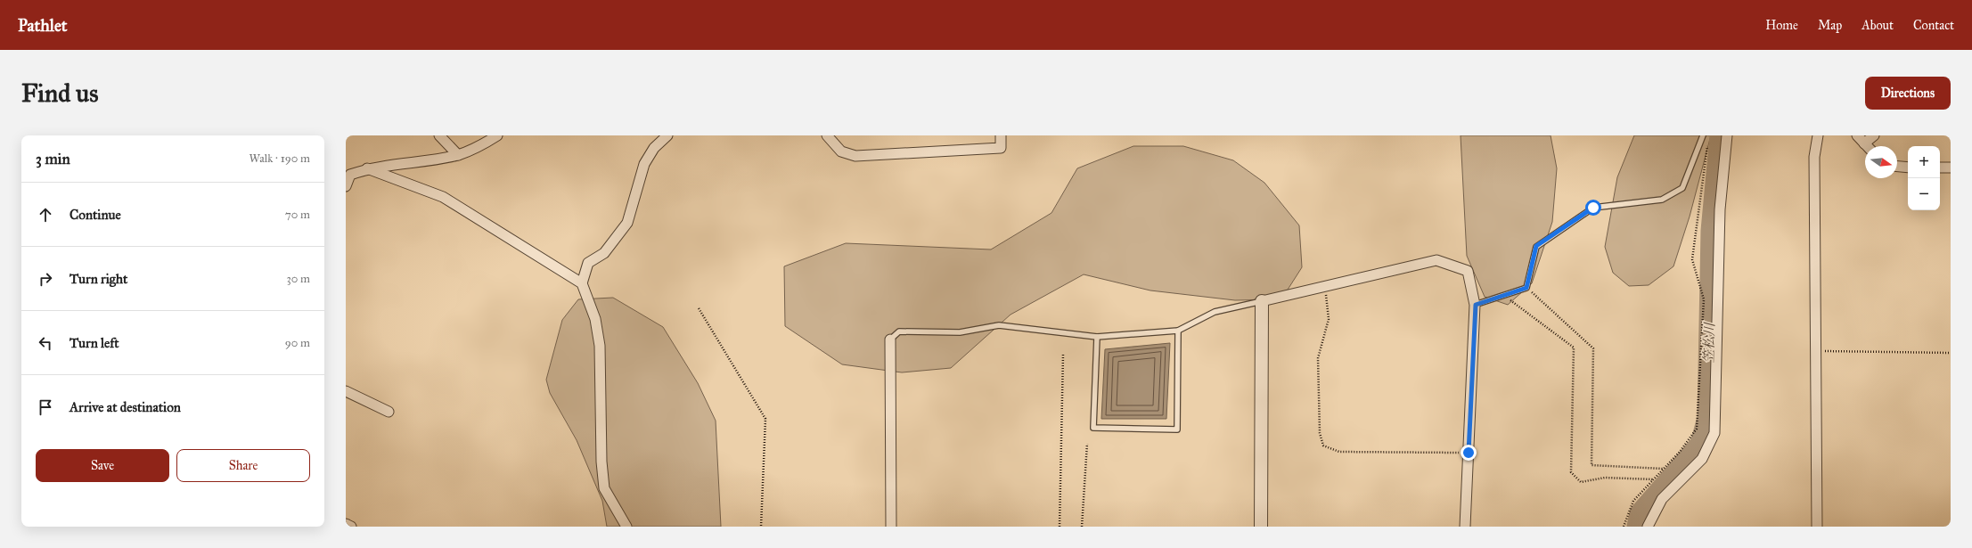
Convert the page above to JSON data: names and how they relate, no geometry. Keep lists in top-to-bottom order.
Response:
{
  "water": ["笠松川"],
  "north": "right",
  "page": {
    "header": "Pathlet",
    "nav": [
      "Home",
      "Map",
      "About",
      "Contact"
    ],
    "buttons": [
      "Directions",
      ["Save", "Share"]
    ],
    "title": "Find us",
    "heading": ["3 min", "Walk · 190 m"],
    "map_buttons": ["+", "−"],
    "list": [
      ["Continue", "70 m"],
      ["Turn right", "30 m"],
      ["Turn left", "90 m"],
      "Arrive at destination"
    ]
  }
}
